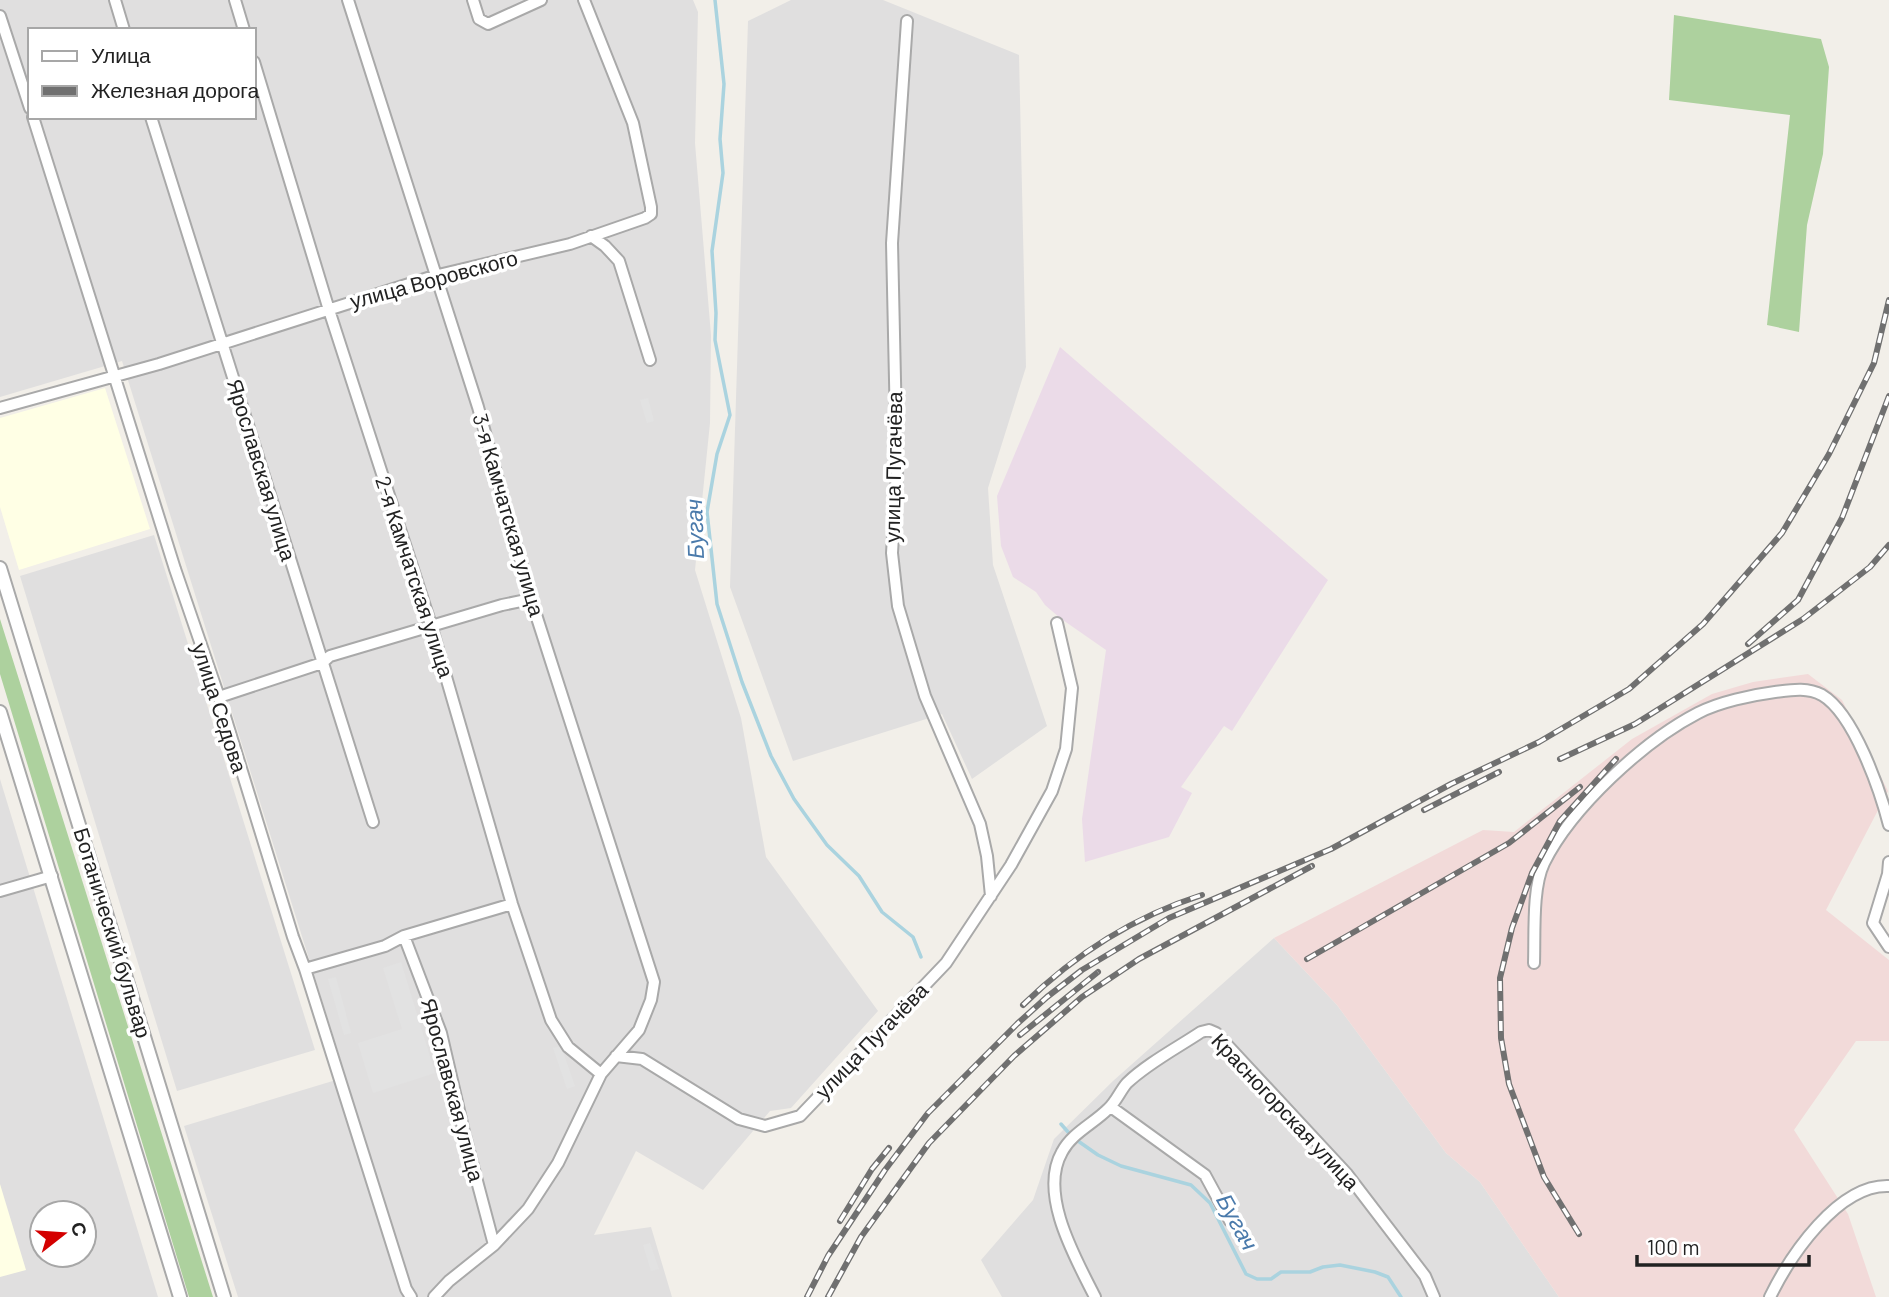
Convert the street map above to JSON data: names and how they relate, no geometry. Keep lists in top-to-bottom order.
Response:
{
  "streets": {
    "street": [
      "улица Воровского",
      "улица Пугачёва",
      "Ярославская улица",
      "3-я Камчатская улица",
      "2-я Камчатская улица",
      "улица Седова",
      "Ботанический бульвар",
      "Красногорская улица"
    ]
  },
  "crossings": [
    ["улица Воровского", "Ярославская улица"],
    ["улица Воровского", "3-я Камчатская улица"],
    ["улица Воровского", "2-я Камчатская улица"],
    ["улица Воровского", "улица Седова"],
    ["улица Пугачёва", "3-я Камчатская улица"]
  ],
  "water": ["Бугач"],
  "legend": ["Улица", "Железная дорога"],
  "scale_bar": "100 m",
  "north": "right"
}
